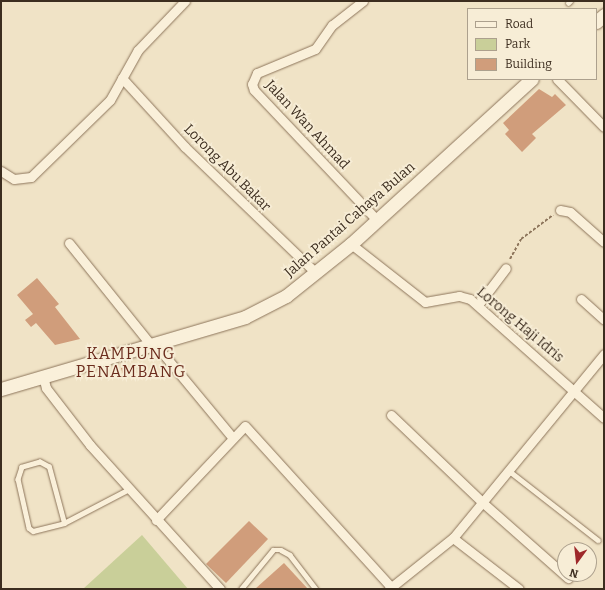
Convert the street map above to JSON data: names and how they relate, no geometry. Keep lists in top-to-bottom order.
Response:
{
  "streets": {
    "main road": ["Jalan Pantai Cahaya Bulan"],
    "street": ["Jalan Wan Ahmad", "Lorong Abu Bakar", "Lorong Haji Idris"]
  },
  "crossings": [
    ["Jalan Wan Ahmad", "Jalan Pantai Cahaya Bulan"],
    ["Lorong Abu Bakar", "Jalan Pantai Cahaya Bulan"],
    ["Jalan Pantai Cahaya Bulan", "Lorong Haji Idris"]
  ],
  "districts": ["KAMPUNG PENAMBANG"],
  "legend": ["Road", "Park", "Building"],
  "north": "bottom"
}
